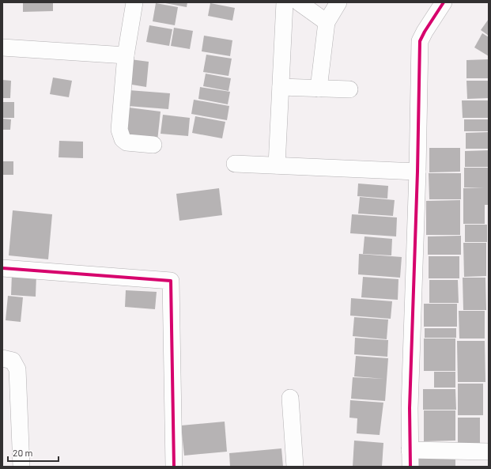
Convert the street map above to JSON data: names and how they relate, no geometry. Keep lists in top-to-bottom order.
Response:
{
  "scale_bar": "20 m"
}
